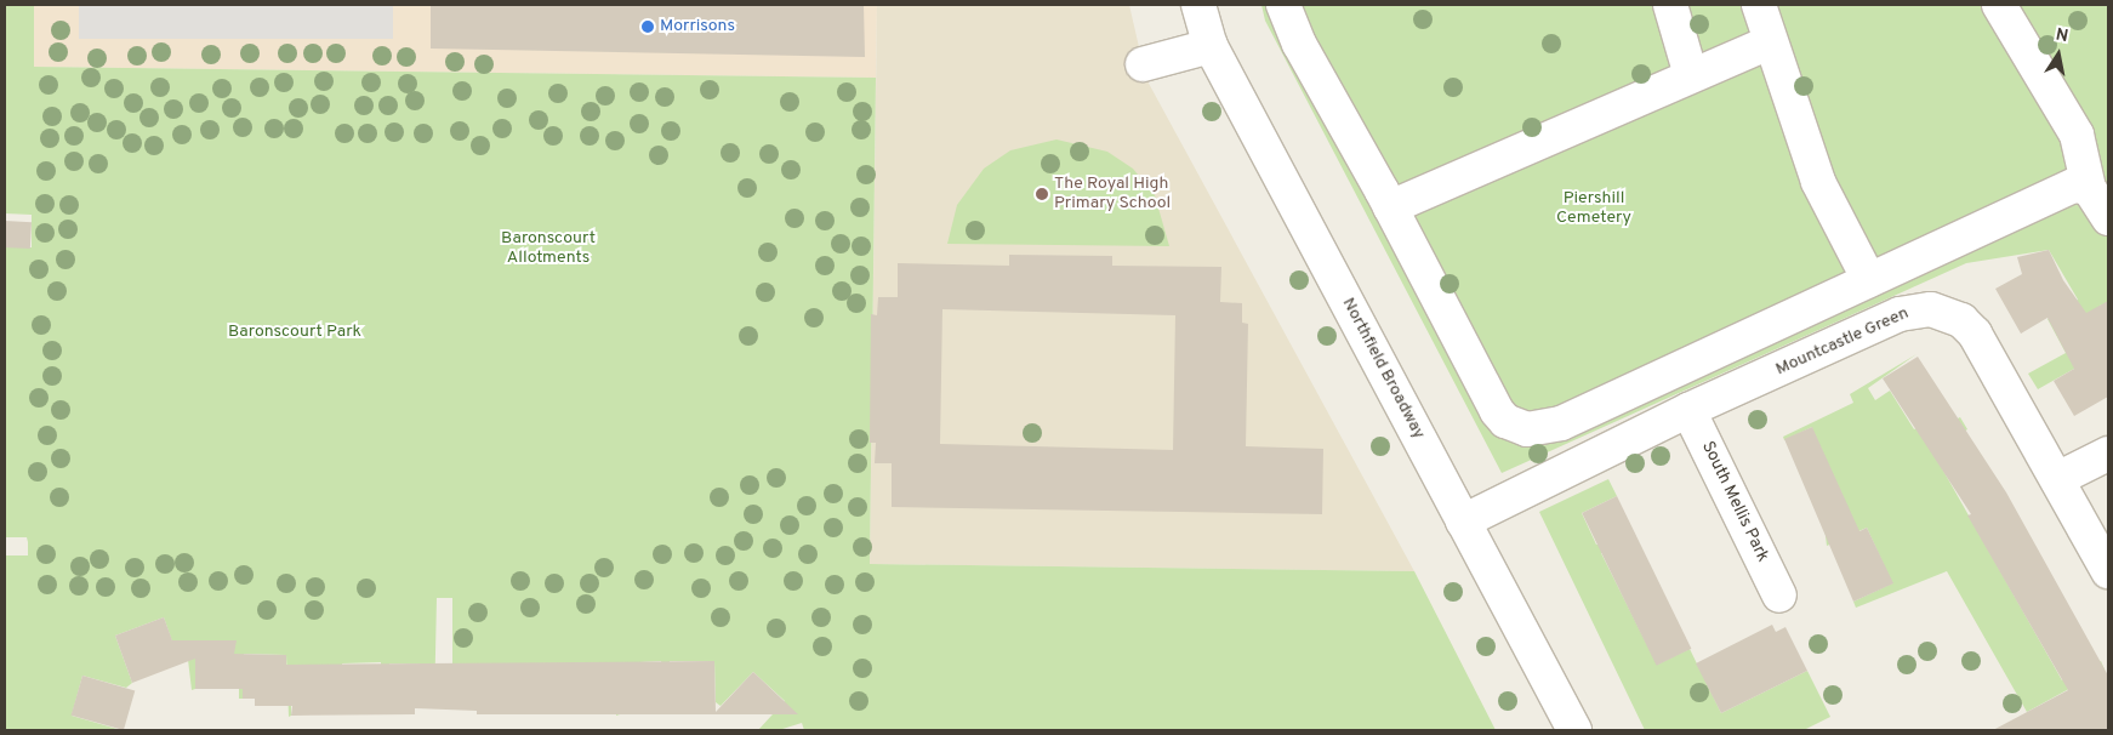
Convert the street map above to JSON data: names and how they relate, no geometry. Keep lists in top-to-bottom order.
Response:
{
  "streets": {
    "street": ["Mountcastle Green", "Northfield Broadway", "South Mellis Park"]
  },
  "crossings": [
    ["Mountcastle Green", "Northfield Broadway"],
    ["Mountcastle Green", "South Mellis Park"]
  ],
  "parks": ["Piershill Cemetery", "Baronscourt Allotments", "Baronscourt Park"],
  "places": ["Morrisons", "The Royal High Primary School"],
  "north": "top"
}
